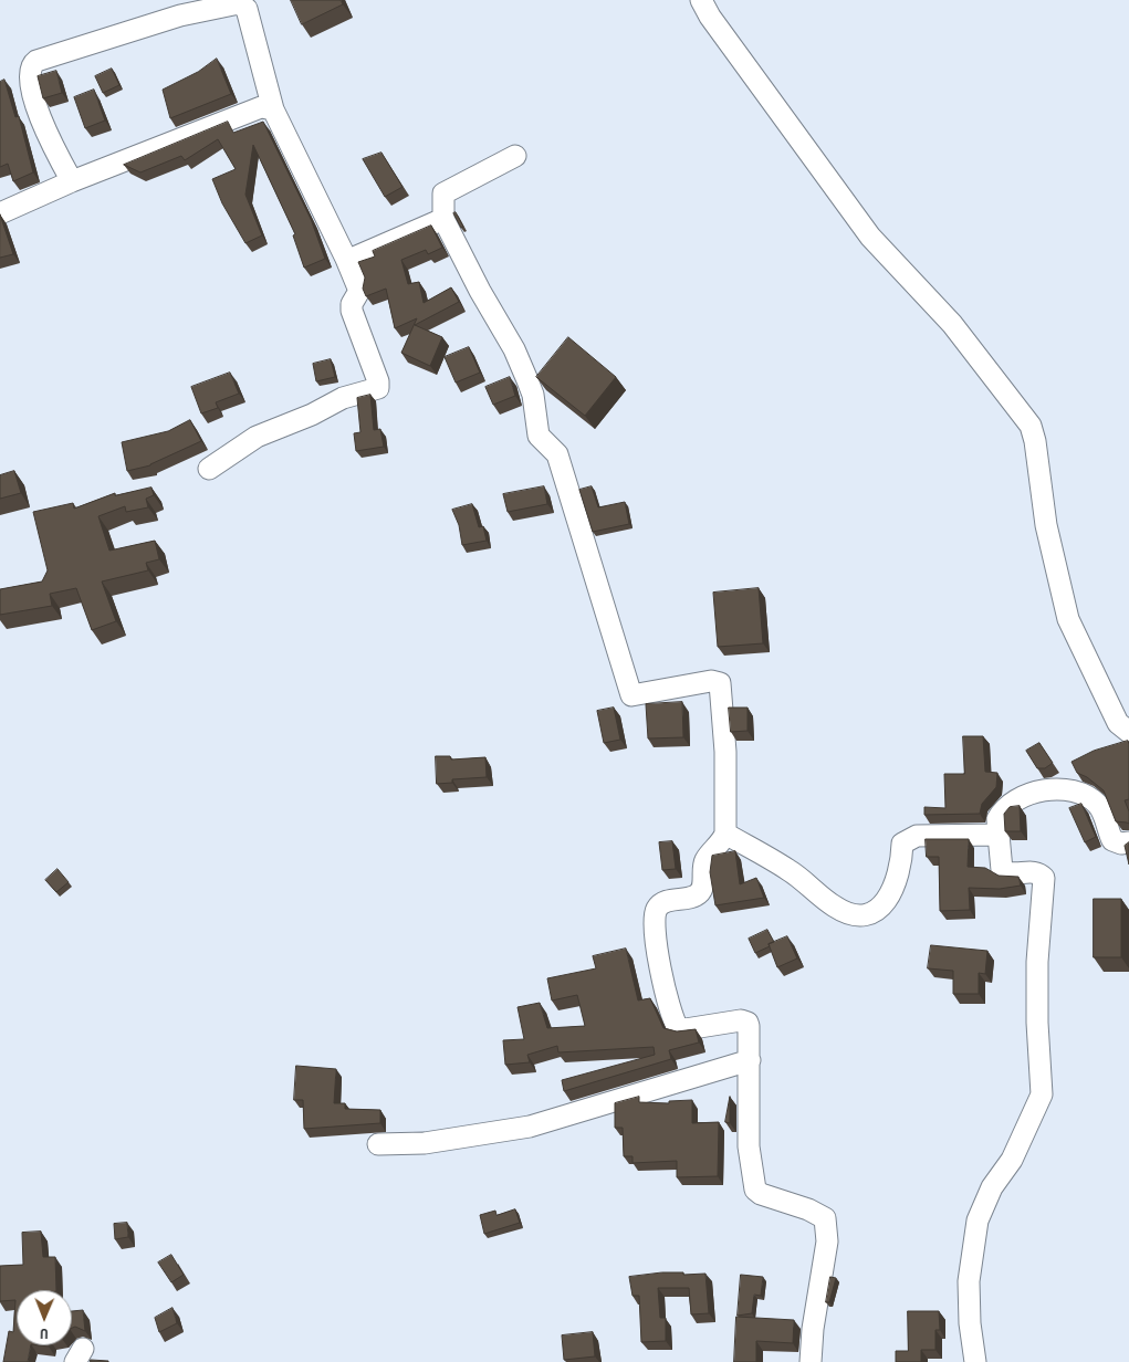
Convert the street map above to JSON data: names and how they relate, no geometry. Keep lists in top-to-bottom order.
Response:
{
  "north": "bottom"
}
